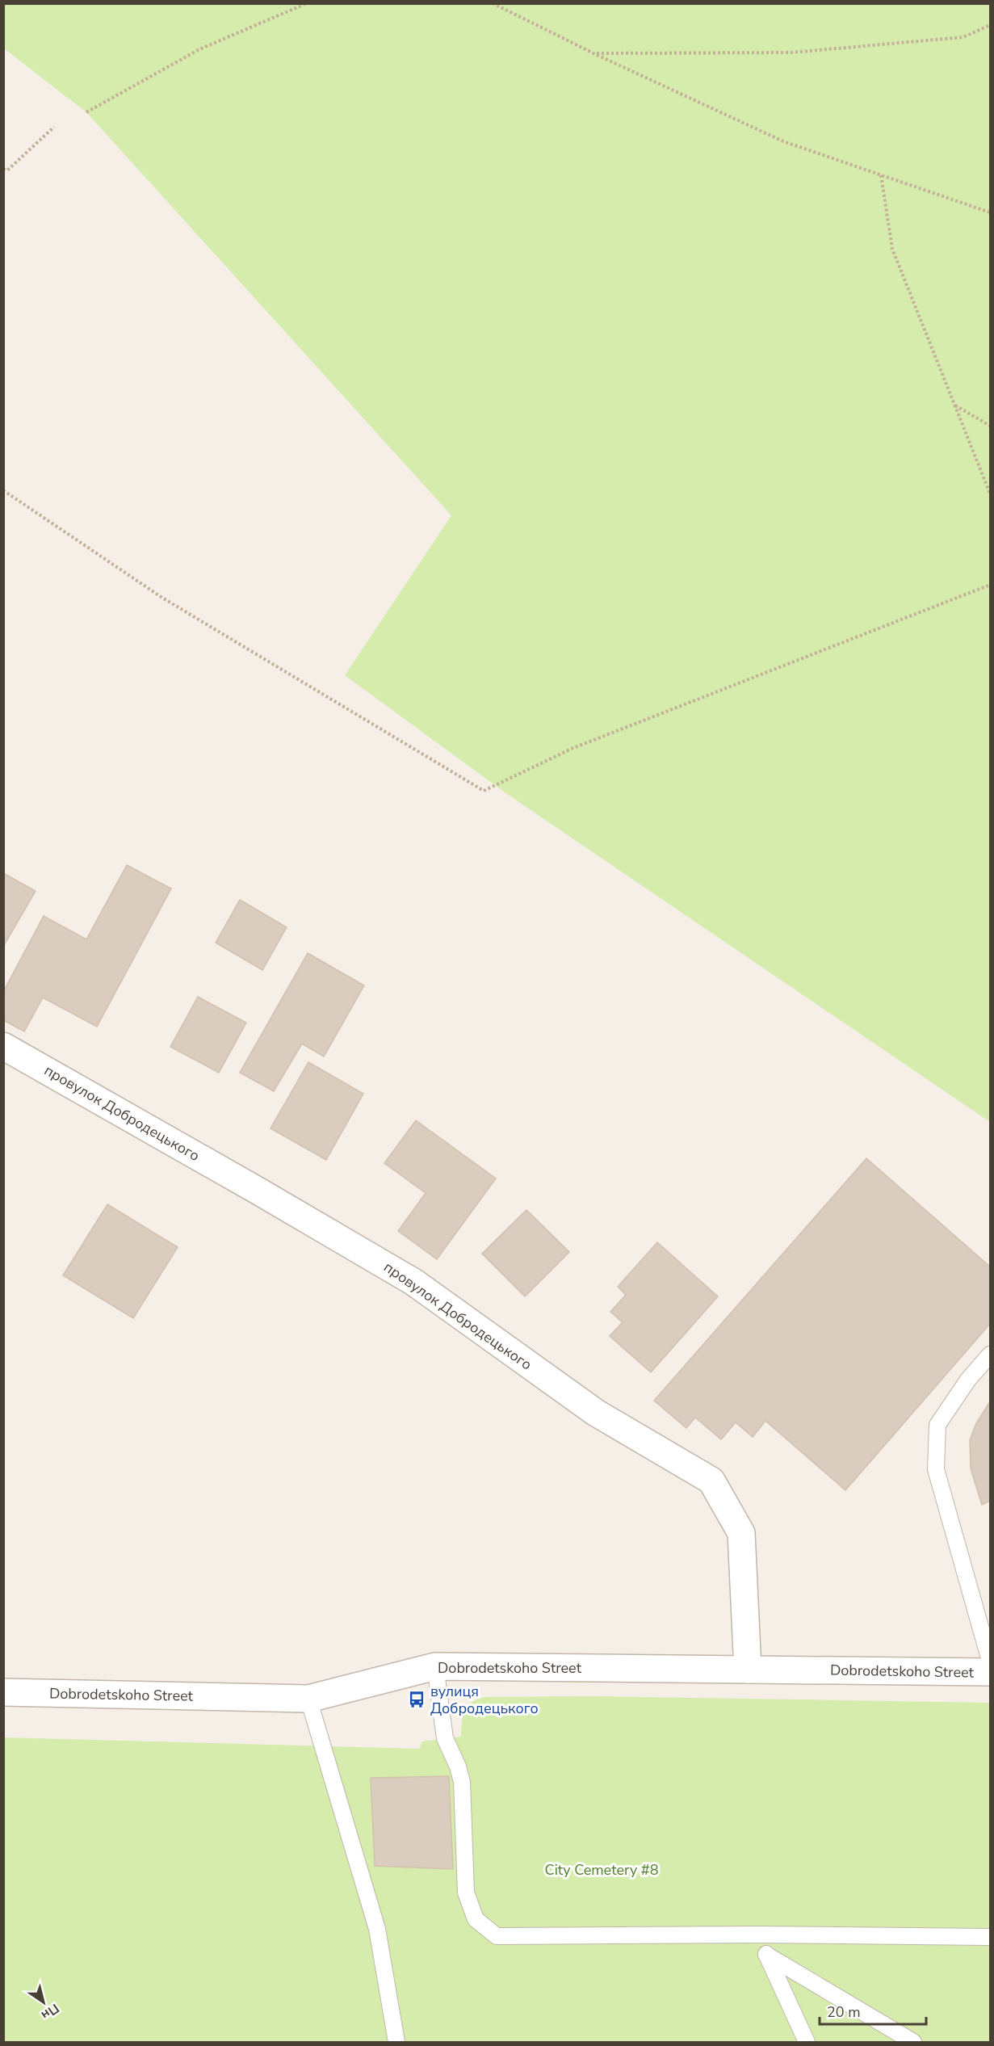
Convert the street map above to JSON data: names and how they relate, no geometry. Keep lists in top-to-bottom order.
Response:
{
  "streets": {
    "street": ["провулок Добродецького", "Dobrodetskoho Street"]
  },
  "crossings": [
    ["провулок Добродецького", "Dobrodetskoho Street"]
  ],
  "parks": ["City Cemetery #8"],
  "places": {
    "bus stop": ["вулиця Добродецького"]
  },
  "scale_bar": "20 m",
  "north": "bottom right"
}
